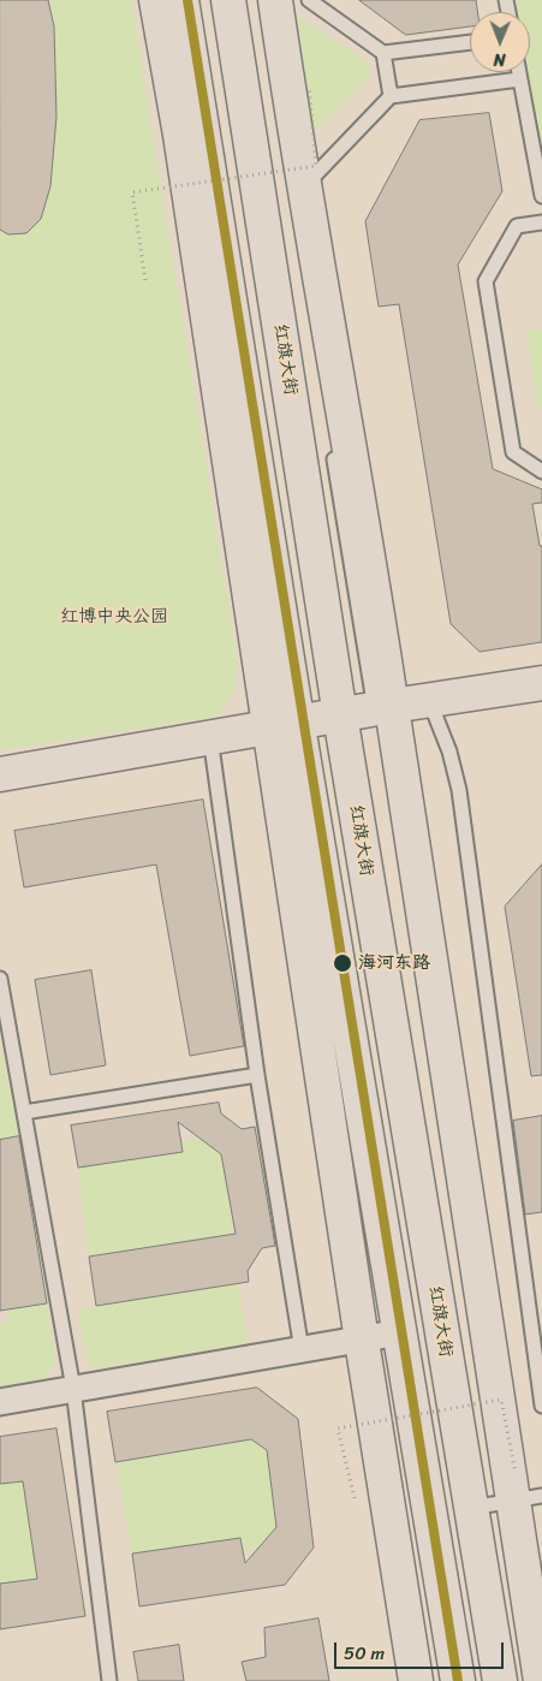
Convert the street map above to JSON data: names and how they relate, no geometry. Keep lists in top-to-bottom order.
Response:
{
  "streets": {
    "main road": ["红旗大街"]
  },
  "parks": ["红博中央公园"],
  "places": ["海河东路"],
  "scale_bar": "50 m",
  "north": "bottom"
}
